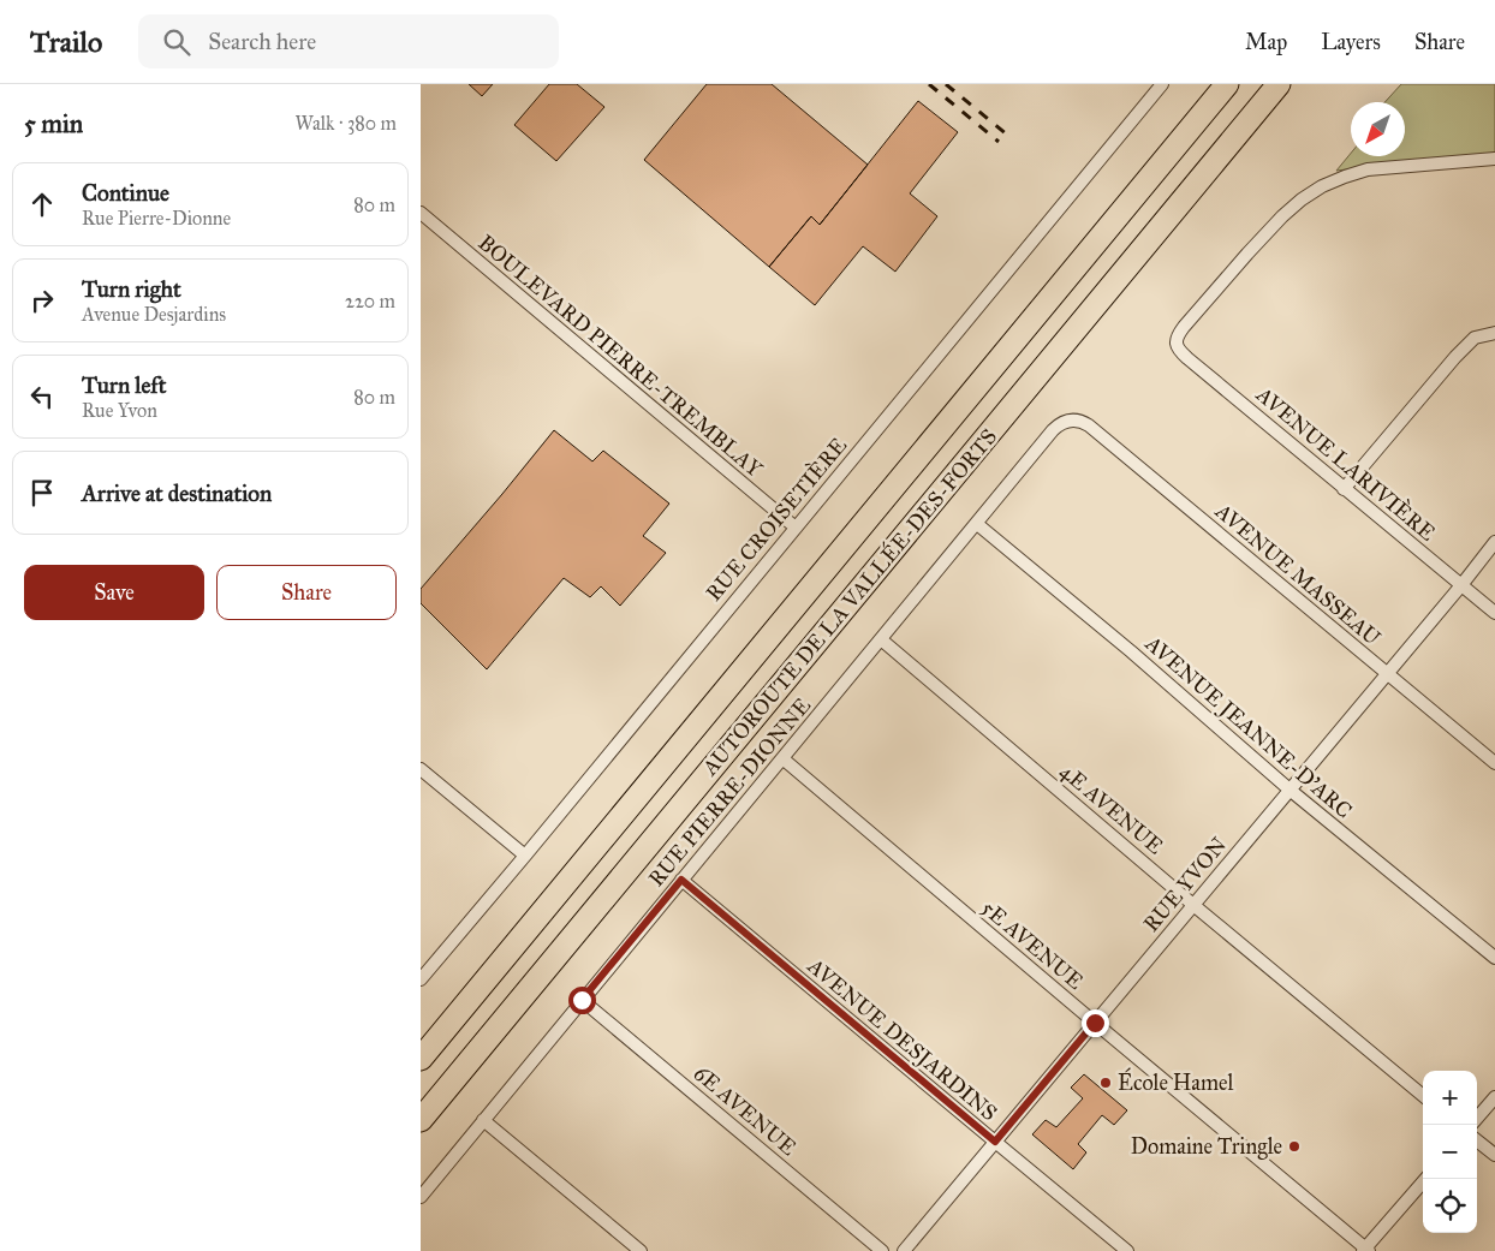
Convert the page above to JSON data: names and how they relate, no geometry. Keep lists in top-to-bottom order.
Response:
{
  "streets": {
    "highway": ["AUTOROUTE DE LA VALLÉE-DES-FORTS"],
    "street": [
      "BOULEVARD PIERRE-TREMBLAY",
      "AVENUE LARIVIÈRE",
      "RUE CROISETIÈRE",
      "AVENUE MASSEAU",
      "AVENUE JEANNE-D'ARC",
      "RUE PIERRE-DIONNE",
      "4E AVENUE",
      "RUE YVON",
      "5E AVENUE",
      "AVENUE DESJARDINS",
      "6E AVENUE"
    ]
  },
  "crossings": [
    ["BOULEVARD PIERRE-TREMBLAY", "RUE CROISETIÈRE"],
    ["AVENUE LARIVIÈRE", "RUE YVON"],
    ["AVENUE MASSEAU", "RUE PIERRE-DIONNE"],
    ["AVENUE MASSEAU", "RUE YVON"],
    ["AVENUE JEANNE-D'ARC", "RUE PIERRE-DIONNE"],
    ["AVENUE JEANNE-D'ARC", "RUE YVON"],
    ["RUE PIERRE-DIONNE", "4E AVENUE"],
    ["RUE PIERRE-DIONNE", "5E AVENUE"],
    ["RUE PIERRE-DIONNE", "AVENUE DESJARDINS"],
    ["RUE PIERRE-DIONNE", "6E AVENUE"],
    ["4E AVENUE", "RUE YVON"],
    ["RUE YVON", "5E AVENUE"],
    ["RUE YVON", "AVENUE DESJARDINS"]
  ],
  "places": ["École Hamel", "Domaine Tringle"],
  "north": "bottom left",
  "page": {
    "header": "Trailo",
    "search": "Search here",
    "nav": ["Map", "Layers", "Share"],
    "heading": ["5 min", "Walk · 380 m"],
    "list": [
      ["Continue", "Rue Pierre-Dionne", "80 m"],
      ["Turn right", "Avenue Desjardins", "220 m"],
      ["Turn left", "Rue Yvon", "80 m"],
      "Arrive at destination"
    ],
    "buttons": ["Save", "Share"],
    "map_buttons": ["+", "−"]
  }
}
